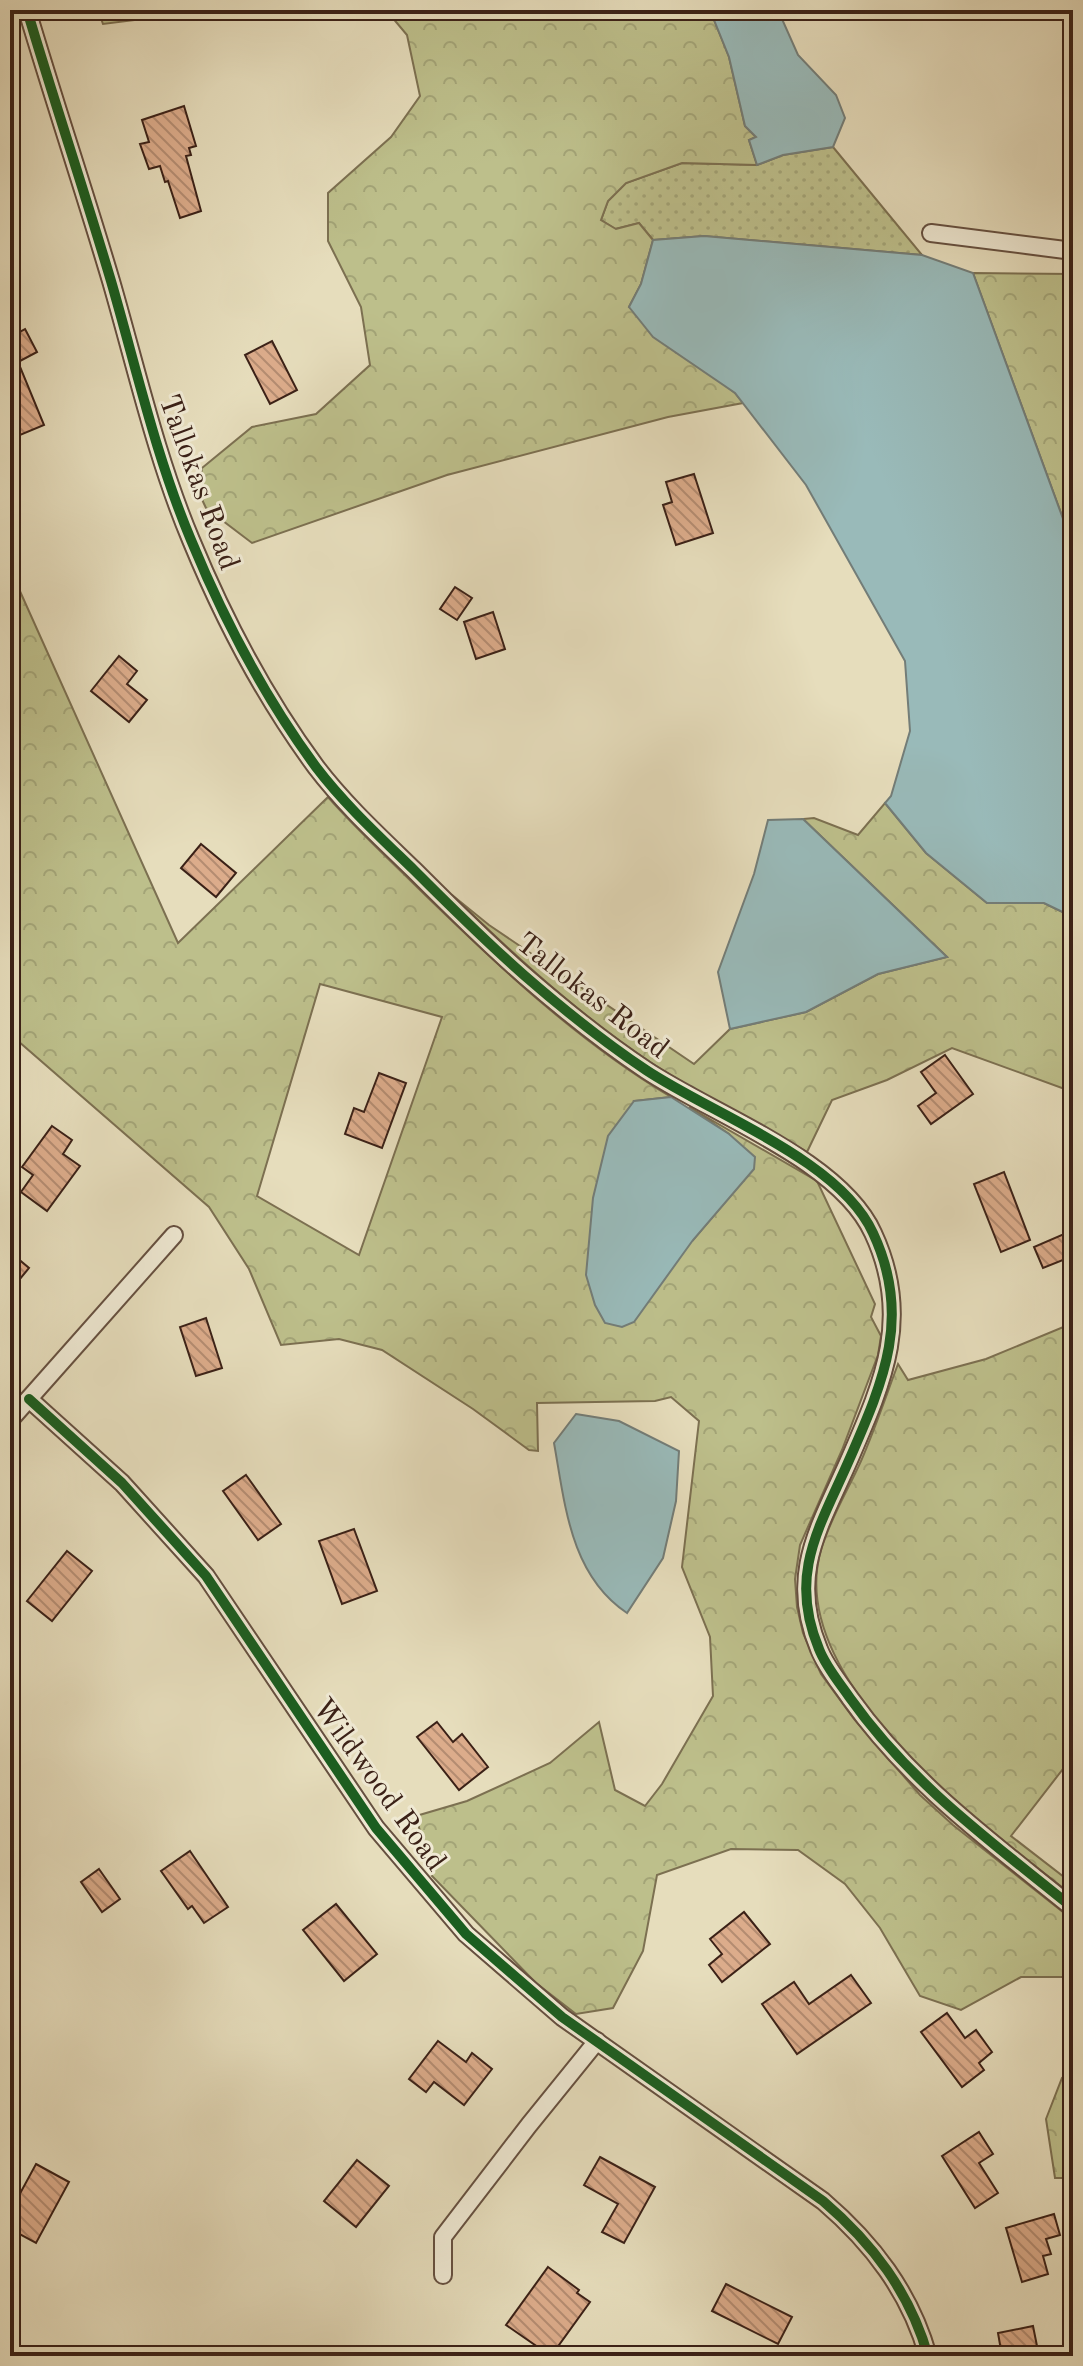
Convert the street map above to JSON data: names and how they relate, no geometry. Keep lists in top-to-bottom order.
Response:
{
  "streets": {
    "street": ["Tallokas Road", "Wildwood Road"]
  }
}
